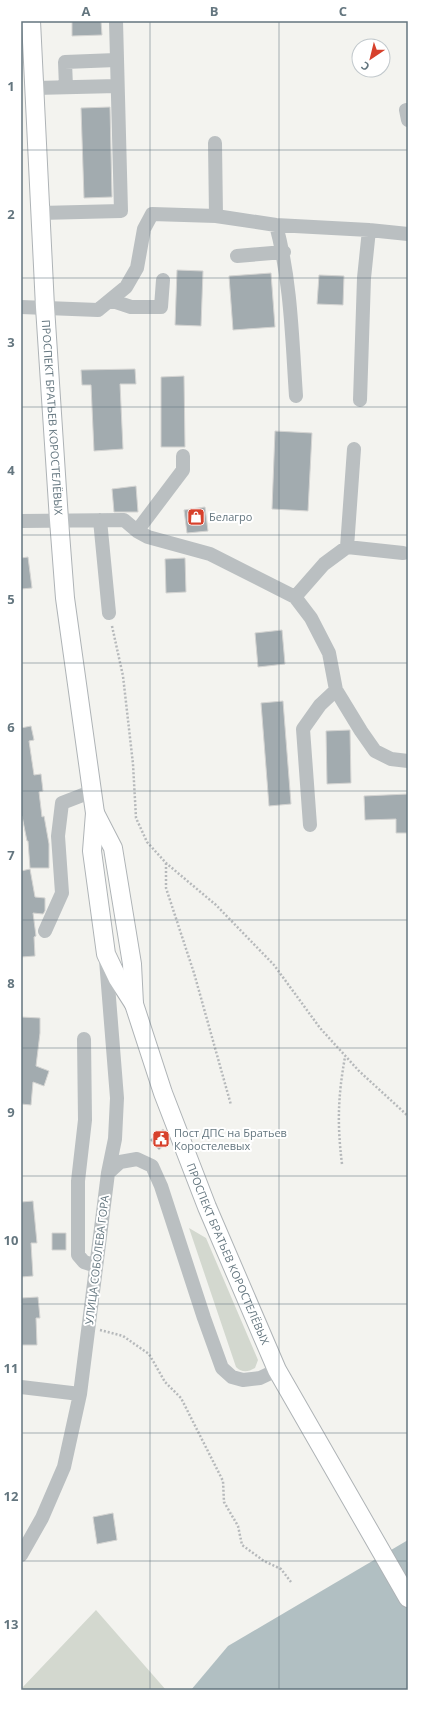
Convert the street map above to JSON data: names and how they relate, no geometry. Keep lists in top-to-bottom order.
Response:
{
  "streets": {
    "main road": ["ПРОСПЕКТ БРАТЬЕВ КОРОСТЕЛЁВЫХ"],
    "street": ["УЛИЦА СОБОЛЕВА ГОРА"]
  },
  "crossings": [
    ["ПРОСПЕКТ БРАТЬЕВ КОРОСТЕЛЁВЫХ", "УЛИЦА СОБОЛЕВА ГОРА"]
  ],
  "places": {
    "shop": ["Белагро"],
    "public building": ["Пост ДПС на Братьев Коростелевых"]
  },
  "north": "bottom left",
  "grid": {
    "columns": ["A", "B", "C"],
    "rows": [
      "1",
      "2",
      "3",
      "4",
      "5",
      "6",
      "7",
      "8",
      "9",
      "10",
      "11",
      "12",
      "13"
    ]
  }
}
